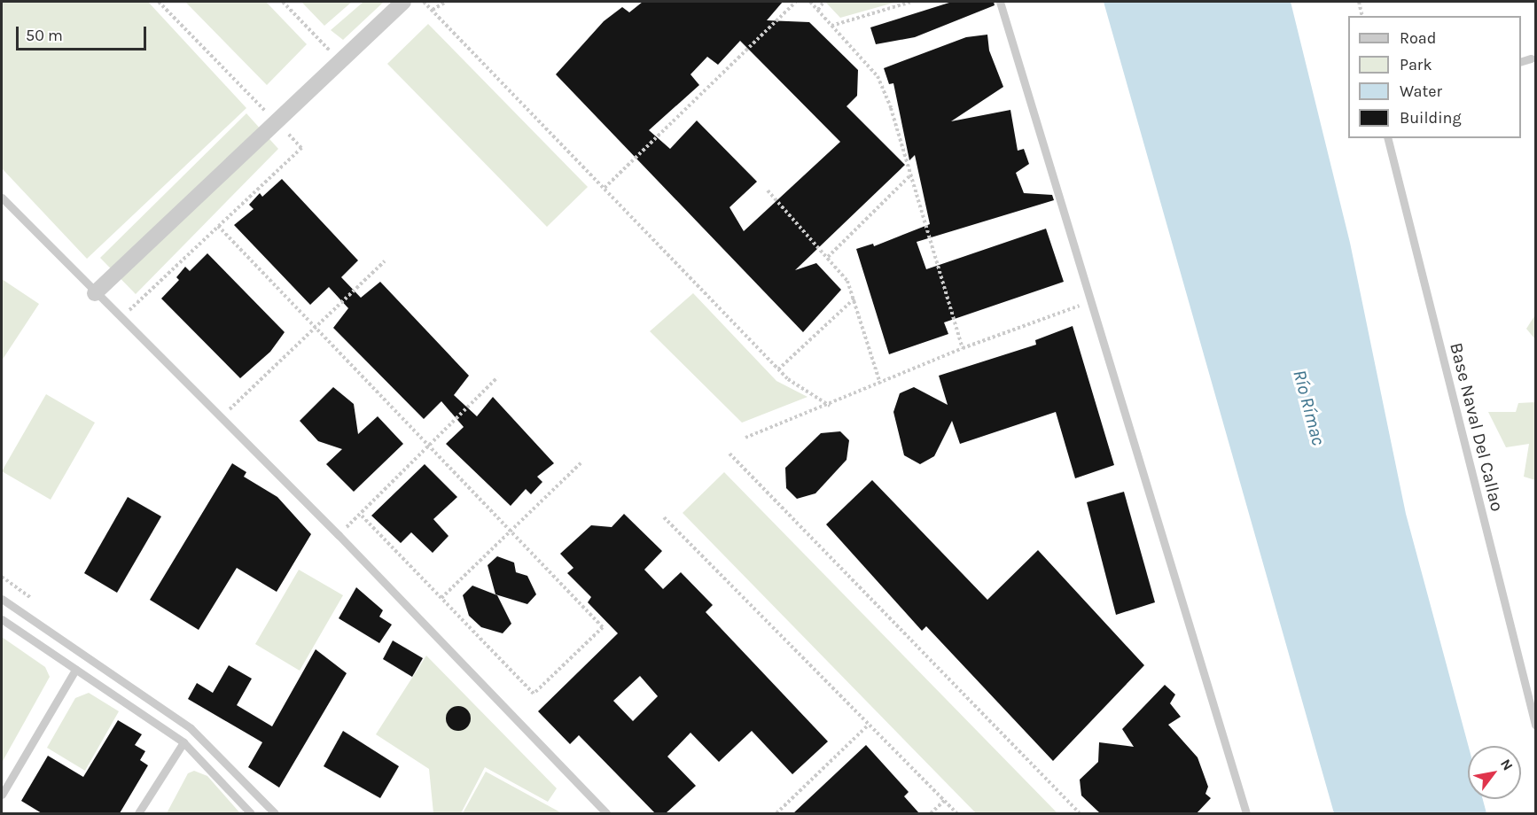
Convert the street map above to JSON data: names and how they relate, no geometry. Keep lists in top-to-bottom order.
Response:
{
  "streets": {
    "lane": ["Base Naval Del Callao"]
  },
  "water": ["Río Rímac"],
  "legend": [
    "Road",
    "Park",
    "Water",
    "Building"
  ],
  "scale_bar": "50 m",
  "north": "top right"
}
